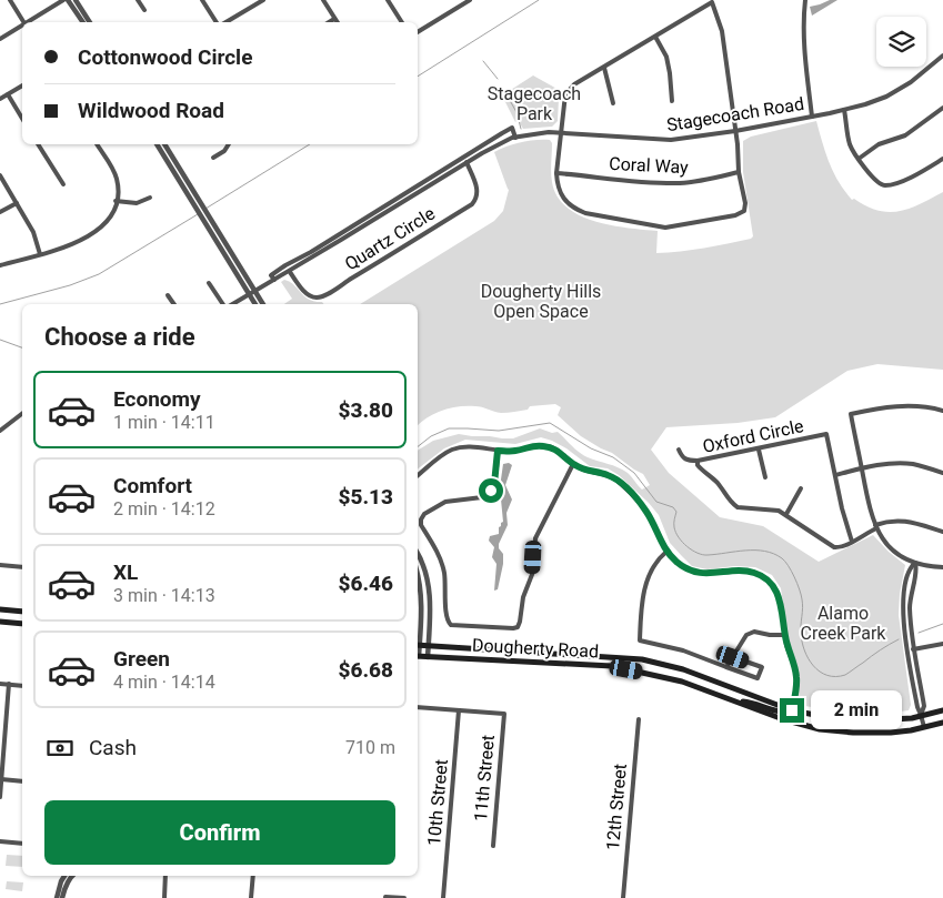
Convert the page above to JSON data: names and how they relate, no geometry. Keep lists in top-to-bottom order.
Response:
{
  "streets": {
    "main road": ["Dougherty Road"],
    "street": [
      "Stagecoach Road",
      "Coral Way",
      "Quartz Circle",
      "Oxford Circle",
      "11th Street",
      "10th Street",
      "12th Street"
    ]
  },
  "crossings": [
    ["Stagecoach Road", "Quartz Circle"],
    ["11th Street", "10th Street"]
  ],
  "parks": ["Stagecoach Park", "Dougherty Hills Open Space", "Alamo Creek Park"],
  "page": {
    "banner": ["Cottonwood Circle", "Wildwood Road"],
    "heading": "Choose a ride",
    "list": [
      {
        "name": "Economy",
        "note": "1 min · 14:11",
        "value": "$3.80"
      },
      {
        "name": "Comfort",
        "note": "2 min · 14:12",
        "value": "$5.13"
      },
      {
        "name": "XL",
        "note": "3 min · 14:13",
        "value": "$6.46"
      },
      {
        "name": "Green",
        "note": "4 min · 14:14",
        "value": "$6.68"
      }
    ],
    "bubble": "2 min",
    "pay": ["Cash", "710 m"],
    "buttons": "Confirm"
  }
}
